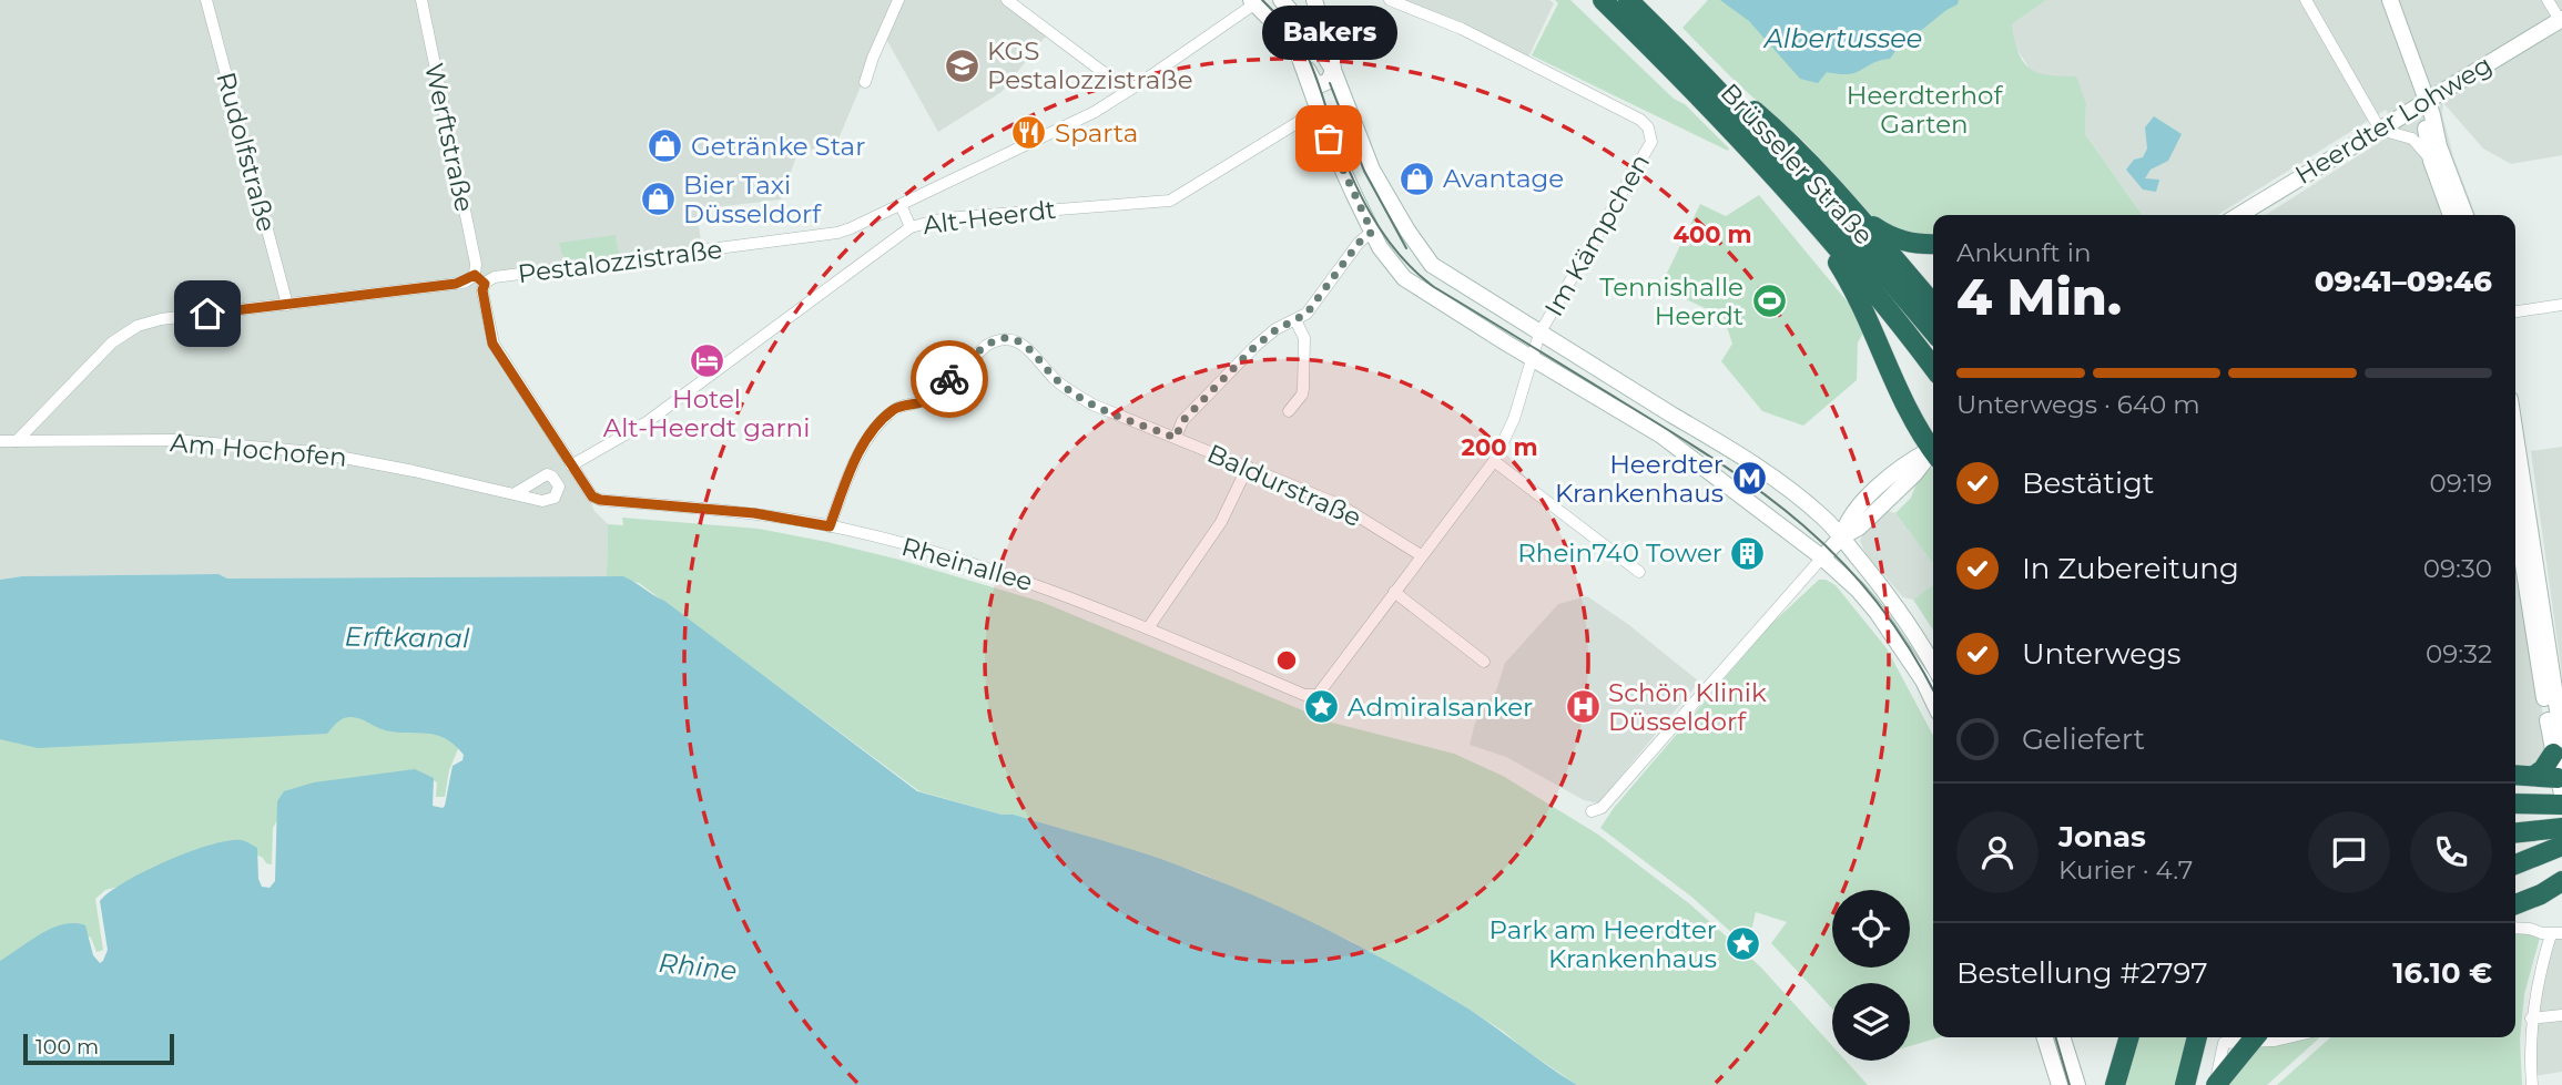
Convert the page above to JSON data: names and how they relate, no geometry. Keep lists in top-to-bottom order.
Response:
{
  "streets": {
    "highway": ["Brüsseler Straße"],
    "main road": ["Heerdter Lohweg"],
    "street": [
      "Werftstraße",
      "Rudolfstraße",
      "Alt-Heerdt",
      "Im Kämpchen",
      "Pestalozzistraße",
      "Am Hochofen",
      "Baldurstraße",
      "Rheinallee"
    ]
  },
  "crossings": [
    ["Werftstraße", "Pestalozzistraße"],
    ["Alt-Heerdt", "Rheinallee"],
    ["Im Kämpchen", "Baldurstraße"],
    ["Im Kämpchen", "Rheinallee"],
    ["Baldurstraße", "Rheinallee"]
  ],
  "water": ["Albertussee", "Erftkanal", "Rhine"],
  "parks": ["Heerdterhof Garten"],
  "places": {
    "school or university": ["KGS Pestalozzistraße"],
    "restaurant": ["Sparta"],
    "other": ["Bakers"],
    "shop": ["Getränke Star", "Avantage", "Bier Taxi Düsseldorf"],
    "sports": ["Tennishalle Heerdt"],
    "hotel": ["Hotel Alt-Heerdt garni"],
    "metro station": ["Heerdter Krankenhaus"],
    "building": ["Rhein740 Tower"],
    "place": ["Admiralsanker", "Park am Heerdter Krankenhaus"],
    "hospital": ["Schön Klinik Düsseldorf"]
  },
  "scale_bar": "100 m",
  "page": {
    "bubble": "Bakers",
    "heading": ["4 Min.", "Ankunft in", "09:41–09:46"],
    "panel": [
      "Jonas",
      "Kurier · 4.7",
      "Bestellung #2797",
      "16.10 €"
    ],
    "bar": "Unterwegs · 640 m",
    "list": [
      ["Bestätigt", "09:19"],
      ["In Zubereitung", "09:30"],
      ["Unterwegs", "09:32"],
      "Geliefert"
    ],
    "scale": "100 m"
  },
  "rings": ["400 m", "200 m"]
}
